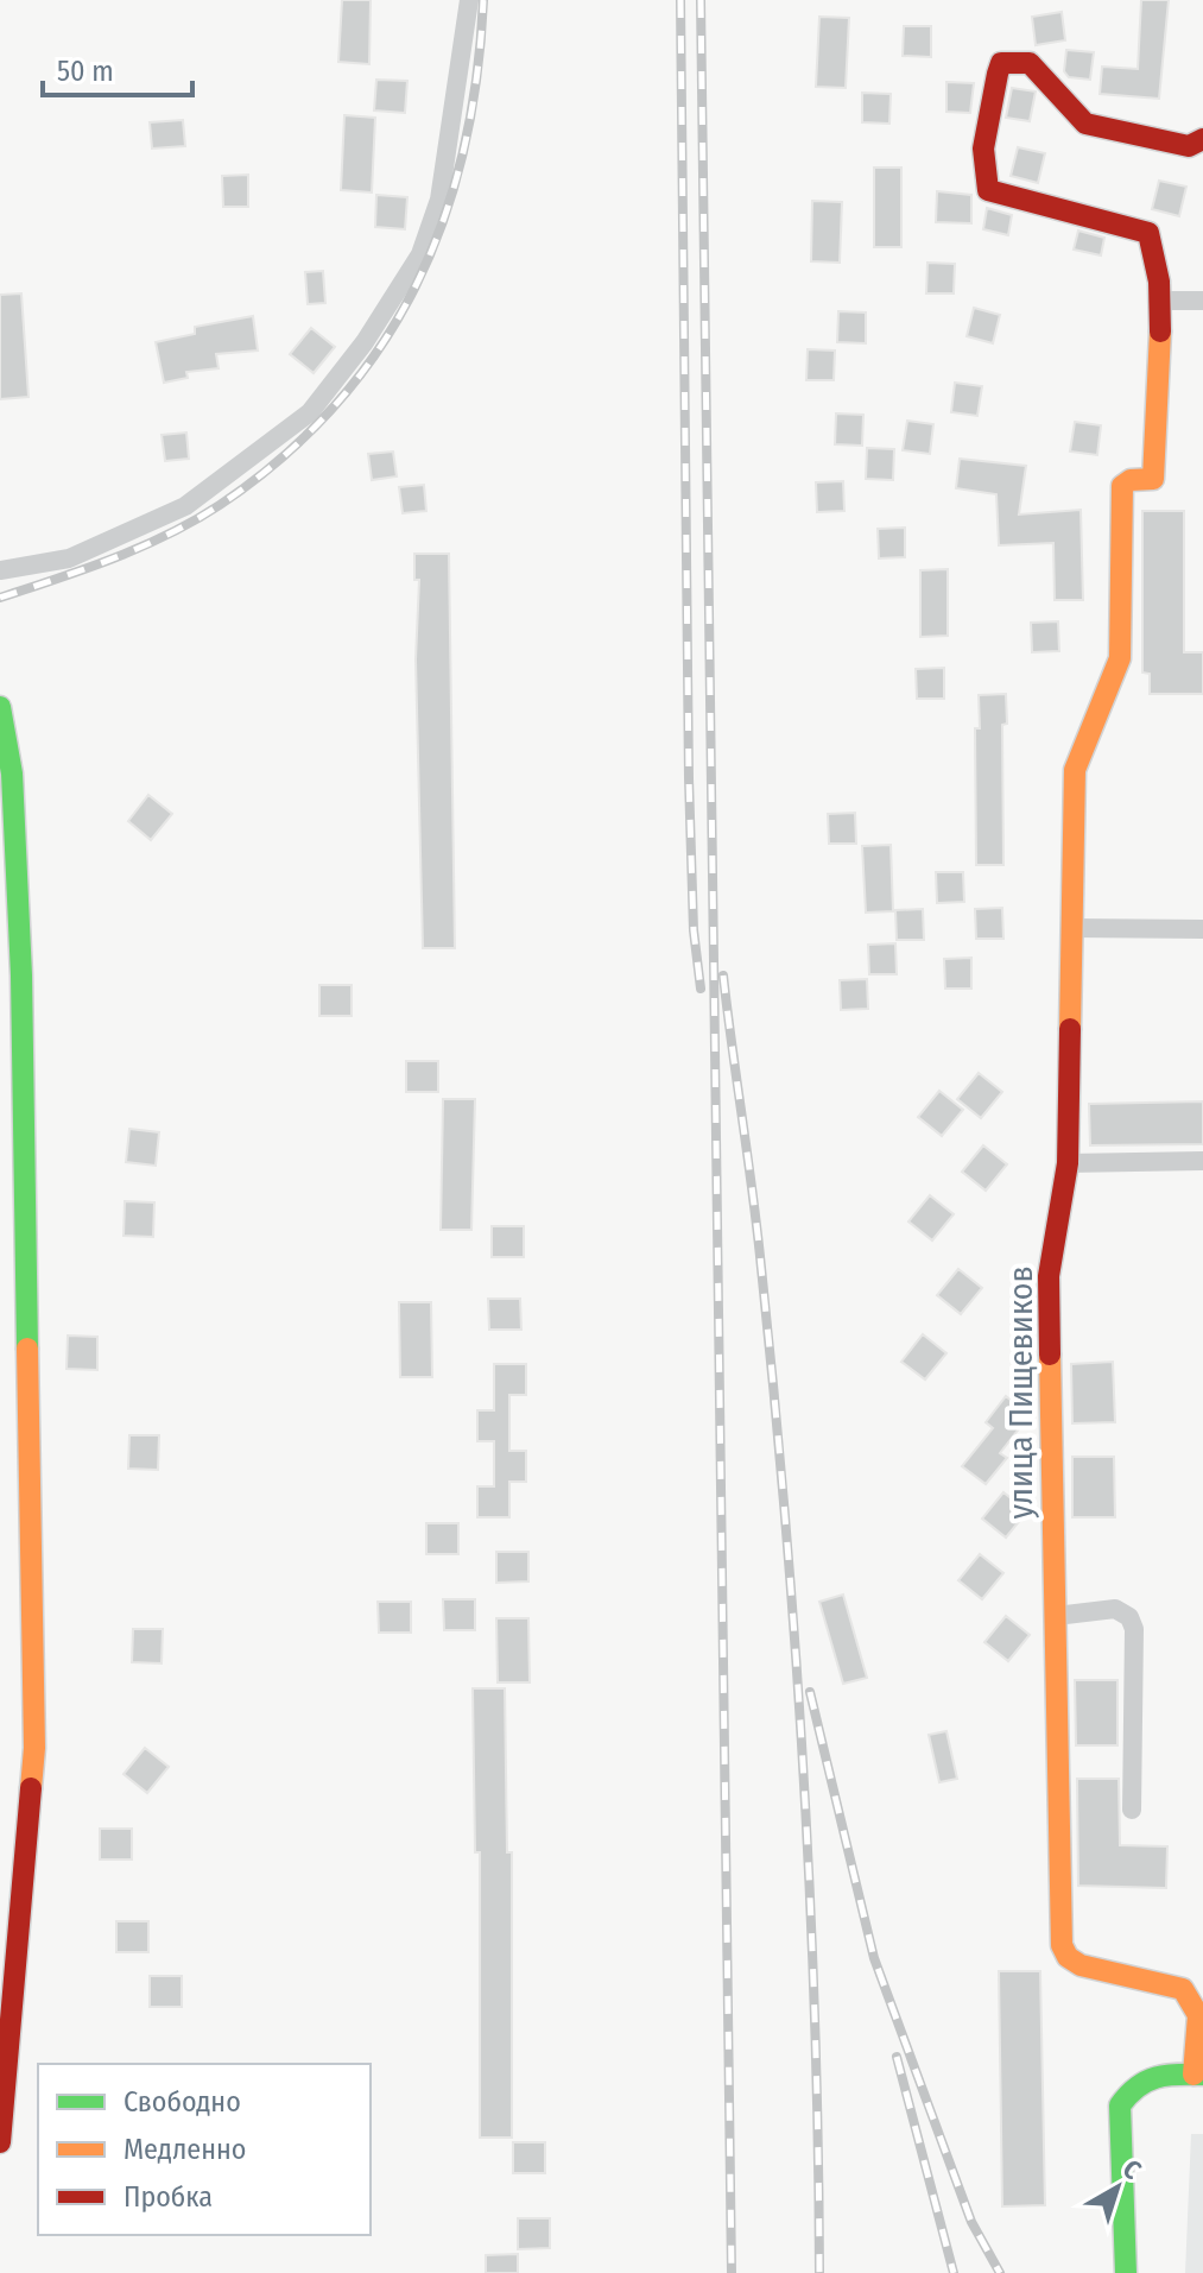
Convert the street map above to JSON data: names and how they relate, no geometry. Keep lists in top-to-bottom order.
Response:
{
  "streets": {
    "main road": ["улица Пищевиков"]
  },
  "legend": ["Свободно", "Медленно", "Пробка"],
  "scale_bar": "50 m",
  "north": "top right"
}
